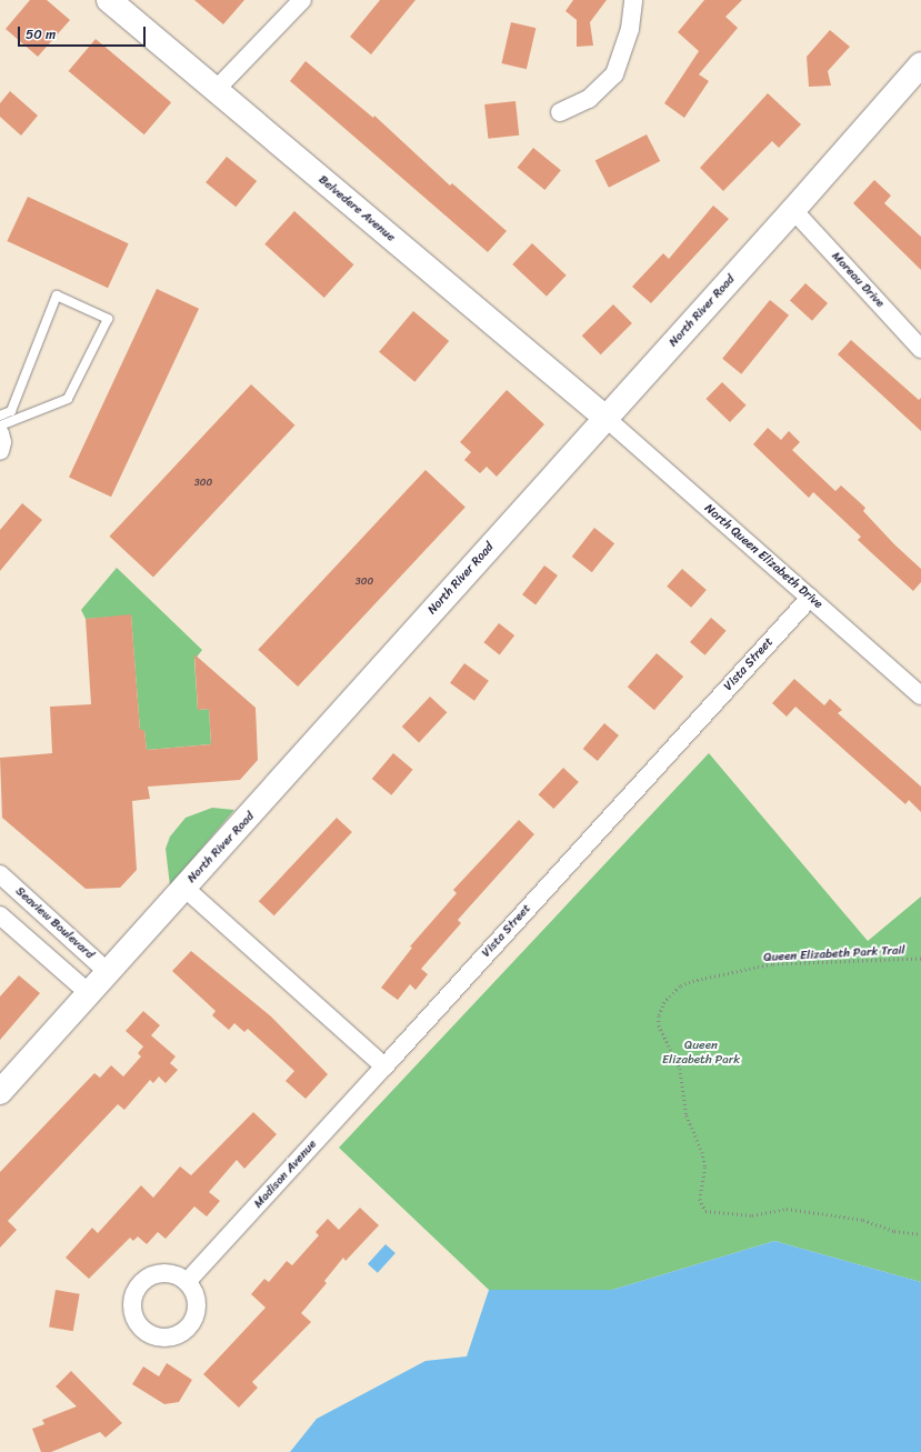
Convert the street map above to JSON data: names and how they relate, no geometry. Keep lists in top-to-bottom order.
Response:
{
  "streets": {
    "main road": ["Belvedere Avenue", "North River Road"],
    "street": [
      "Moreau Drive",
      "North Queen Elizabeth Drive",
      "Vista Street",
      "Seaview Boulevard",
      "Madison Avenue"
    ],
    "path": ["Queen Elizabeth Park Trail"]
  },
  "crossings": [
    ["Belvedere Avenue", "North River Road"],
    ["Belvedere Avenue", "North Queen Elizabeth Drive"],
    ["Moreau Drive", "North River Road"],
    ["North River Road", "North Queen Elizabeth Drive"],
    ["North River Road", "Seaview Boulevard"],
    ["North Queen Elizabeth Drive", "Vista Street"],
    ["Vista Street", "Madison Avenue"]
  ],
  "parks": ["Queen Elizabeth Park"],
  "house_numbers": ["300", "300"],
  "scale_bar": "50 m"
}
